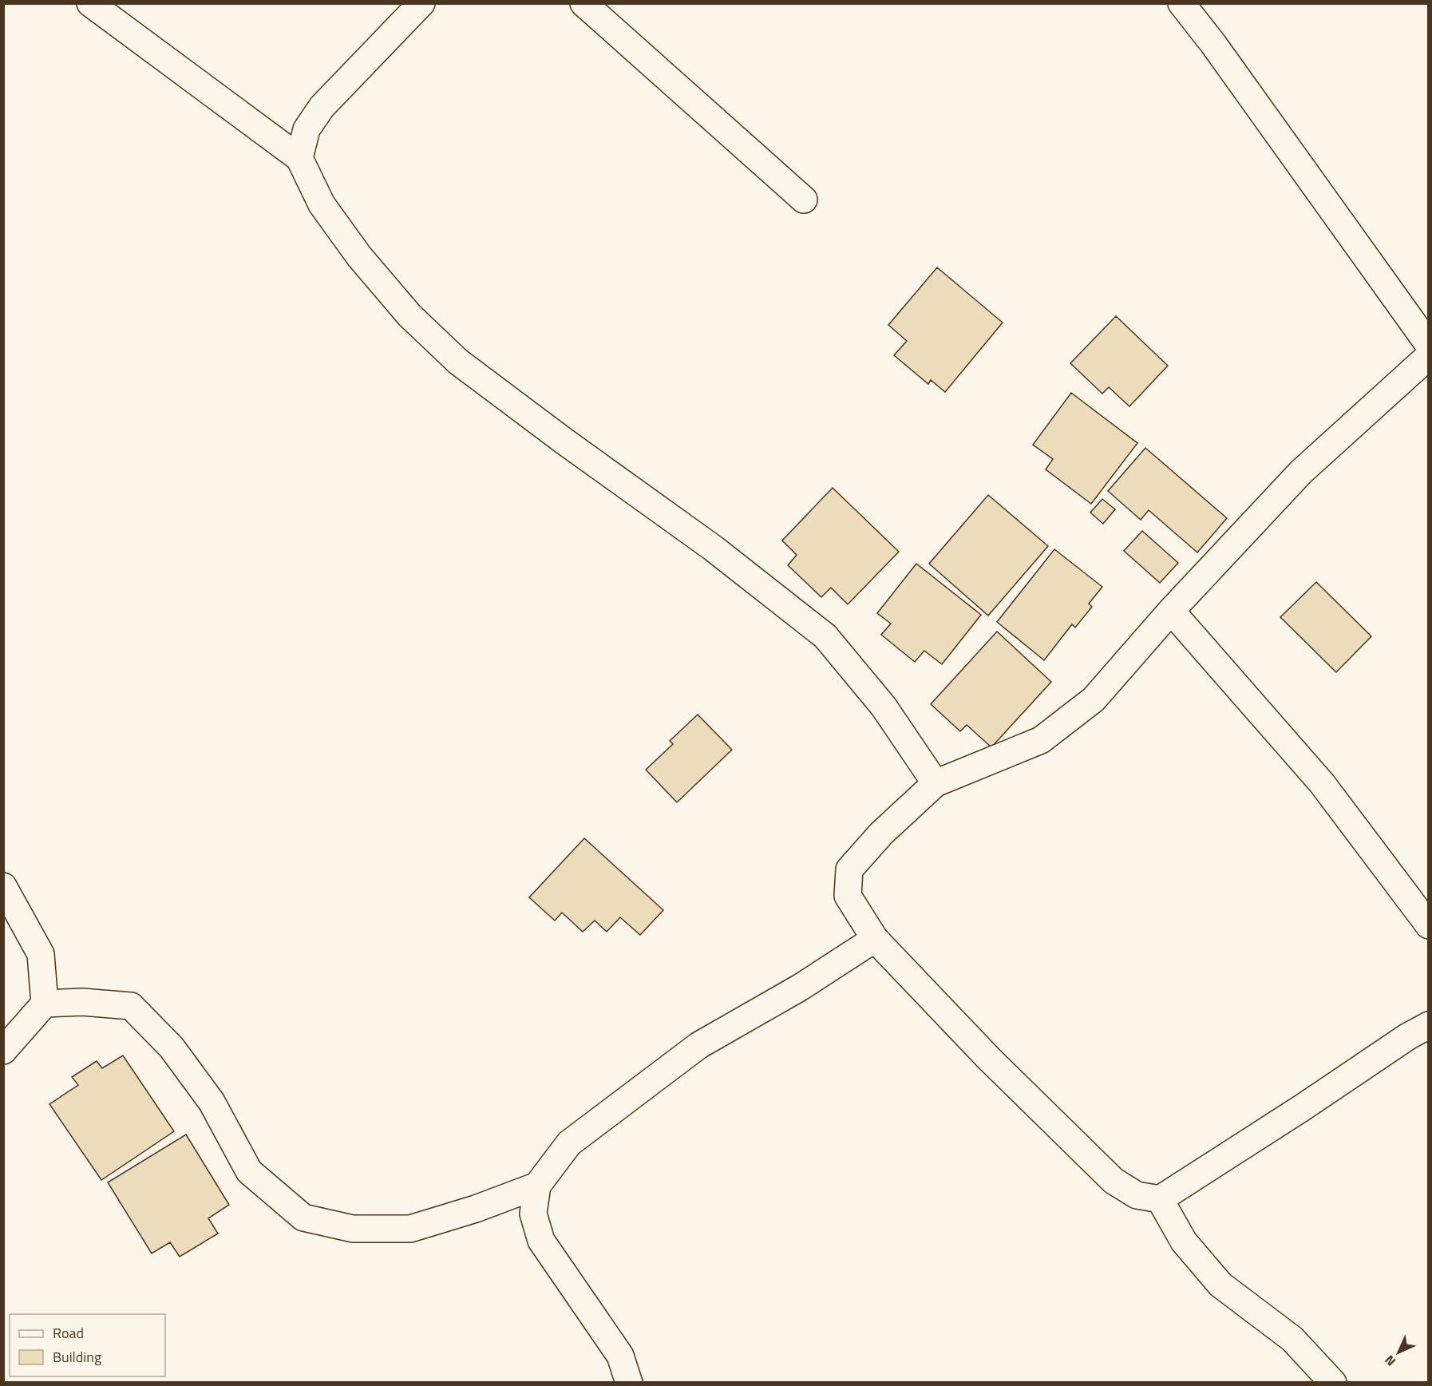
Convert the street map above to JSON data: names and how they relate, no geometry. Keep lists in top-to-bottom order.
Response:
{
  "legend": ["Road", "Building"],
  "north": "bottom left"
}
